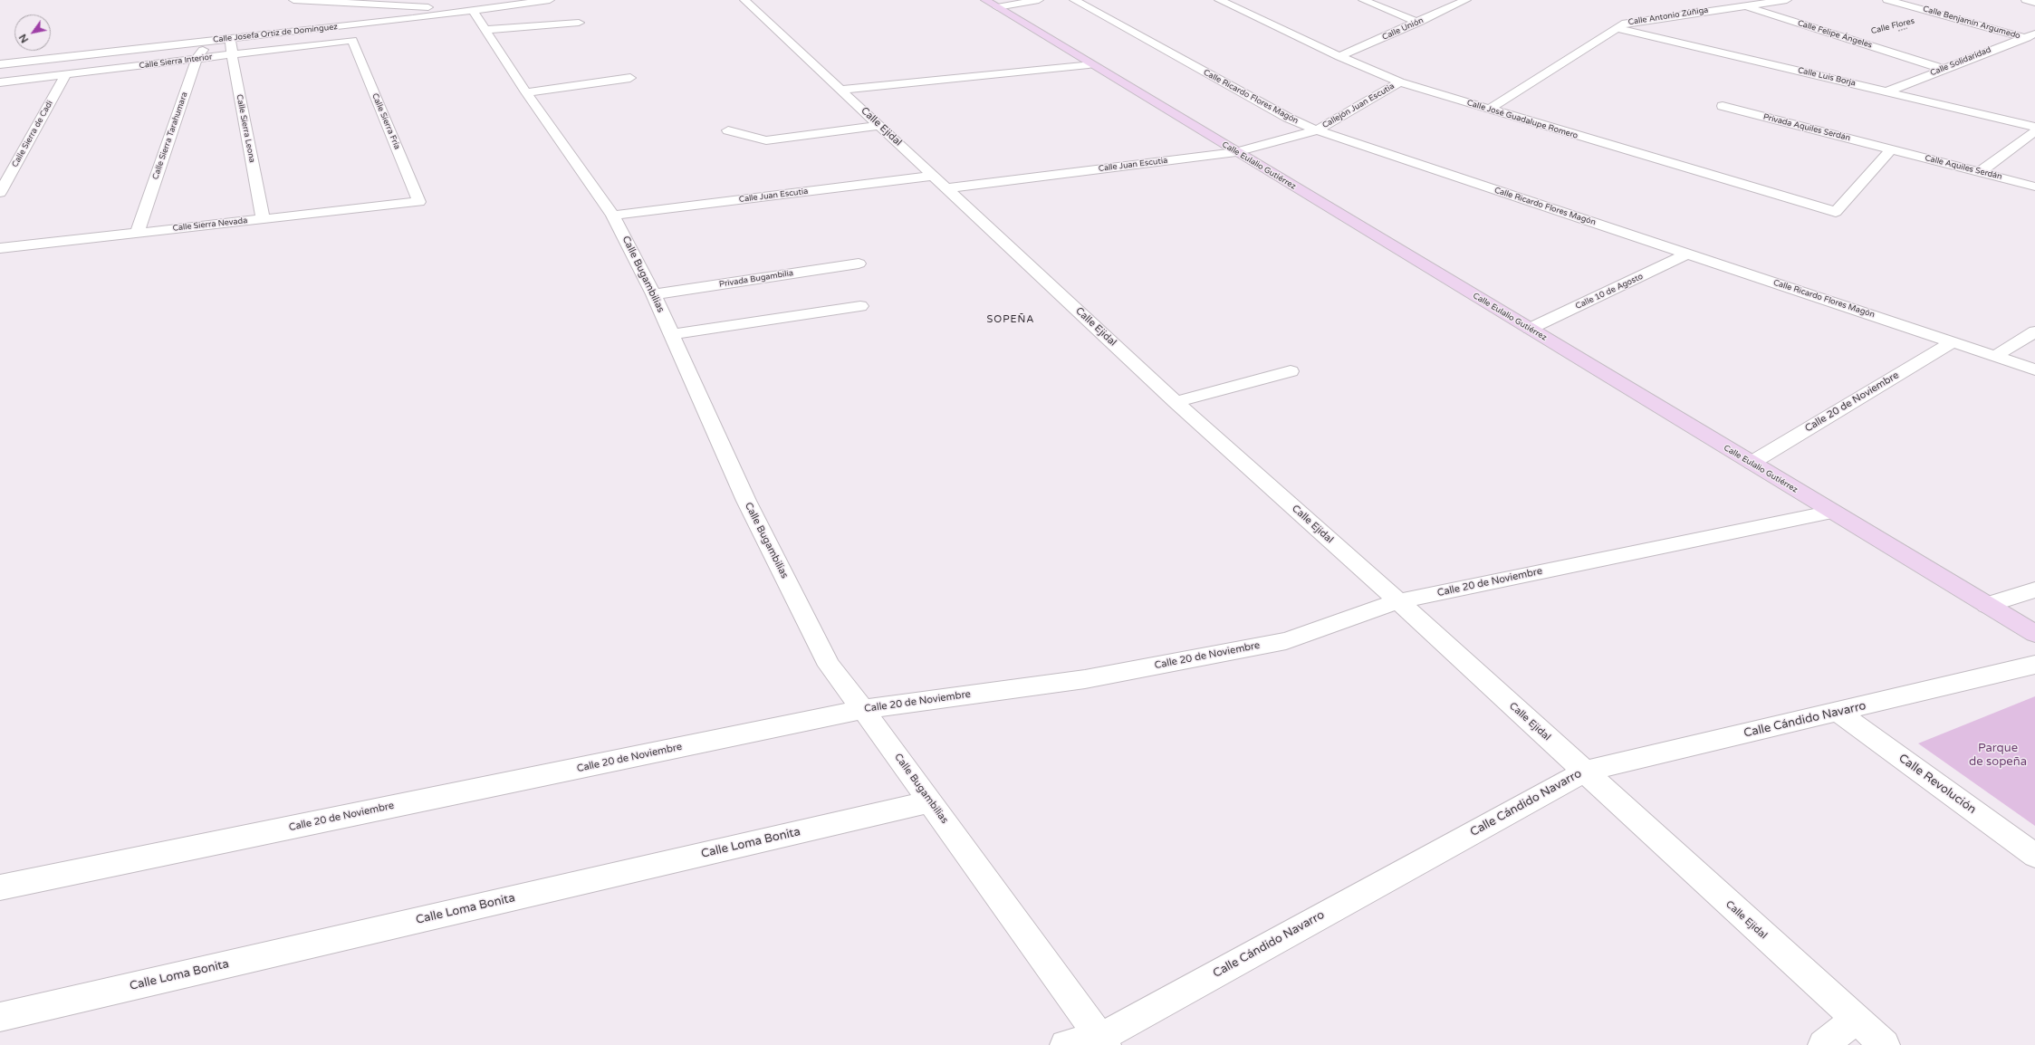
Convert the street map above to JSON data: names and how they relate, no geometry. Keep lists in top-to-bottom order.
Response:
{
  "streets": {
    "street": [
      "Calle Antonio Zúñiga",
      "Calle Benjamín Argumedo",
      "Calle Unión",
      "Calle Josefa Ortiz de Domínguez",
      "Calle Felipe Ángeles",
      "Calle Sierra Interior",
      "Calle Solidaridad",
      "Calle Luis Borja",
      "Calle Ricardo Flores Magón",
      "Callejón Juan Escutia",
      "Calle José Guadalupe Romero",
      "Calle Sierra Fría",
      "Calle Ejidal",
      "Privada Aquiles Serdán",
      "Calle Sierra Leona",
      "Calle Sierra de Cadi",
      "Calle Sierra Tarahumara",
      "Calle Juan Escutia",
      "Calle Eulalio Gutiérrez",
      "Calle Aquiles Serdán",
      "Calle Sierra Nevada",
      "Calle Bugambilias",
      "Privada Bugambilia",
      "Calle 10 de Agosto",
      "Calle 20 de Noviembre",
      "Calle Cándido Navarro",
      "Calle Revolución",
      "Calle Loma Bonita"
    ],
    "path": ["Calle Flores"]
  },
  "crossings": [
    ["Calle Antonio Zúñiga", "Calle Felipe Ángeles"],
    ["Calle Antonio Zúñiga", "Calle Luis Borja"],
    ["Calle Antonio Zúñiga", "Calle José Guadalupe Romero"],
    ["Calle Benjamín Argumedo", "Calle Flores"],
    ["Calle Benjamín Argumedo", "Calle Solidaridad"],
    ["Calle Flores", "Calle Felipe Ángeles"],
    ["Calle Unión", "Calle José Guadalupe Romero"],
    ["Calle Josefa Ortiz de Domínguez", "Calle Sierra Leona"],
    ["Calle Josefa Ortiz de Domínguez", "Calle Sierra Tarahumara"],
    ["Calle Josefa Ortiz de Domínguez", "Calle Bugambilias"],
    ["Calle Felipe Ángeles", "Calle Solidaridad"],
    ["Calle Sierra Interior", "Calle Sierra Fría"],
    ["Calle Sierra Interior", "Calle Sierra Leona"],
    ["Calle Sierra Interior", "Calle Sierra de Cadi"],
    ["Calle Sierra Interior", "Calle Sierra Tarahumara"],
    ["Calle Solidaridad", "Calle Luis Borja"],
    ["Calle Ricardo Flores Magón", "Callejón Juan Escutia"],
    ["Calle Ricardo Flores Magón", "Calle Juan Escutia"],
    ["Calle Ricardo Flores Magón", "Calle 10 de Agosto"],
    ["Calle Ricardo Flores Magón", "Calle 20 de Noviembre"],
    ["Callejón Juan Escutia", "Calle José Guadalupe Romero"],
    ["Callejón Juan Escutia", "Calle Juan Escutia"],
    ["Calle José Guadalupe Romero", "Privada Aquiles Serdán"],
    ["Calle José Guadalupe Romero", "Calle Aquiles Serdán"],
    ["Calle Sierra Fría", "Calle Sierra Nevada"],
    ["Calle Ejidal", "Calle Juan Escutia"],
    ["Calle Ejidal", "Calle 20 de Noviembre"],
    ["Calle Ejidal", "Calle Cándido Navarro"],
    ["Privada Aquiles Serdán", "Calle Aquiles Serdán"],
    ["Calle Sierra Leona", "Calle Sierra Nevada"],
    ["Calle Sierra Tarahumara", "Calle Sierra Nevada"],
    ["Calle Juan Escutia", "Calle Eulalio Gutiérrez"],
    ["Calle Juan Escutia", "Calle Bugambilias"],
    ["Calle Eulalio Gutiérrez", "Calle 10 de Agosto"],
    ["Calle Eulalio Gutiérrez", "Calle 20 de Noviembre"],
    ["Calle Bugambilias", "Privada Bugambilia"],
    ["Calle Bugambilias", "Calle 20 de Noviembre"],
    ["Calle Bugambilias", "Calle Cándido Navarro"],
    ["Calle Bugambilias", "Calle Loma Bonita"],
    ["Calle Cándido Navarro", "Calle Revolución"]
  ],
  "districts": ["SOPEÑA"],
  "parks": ["Parque de sopeña"],
  "north": "bottom left"
}
